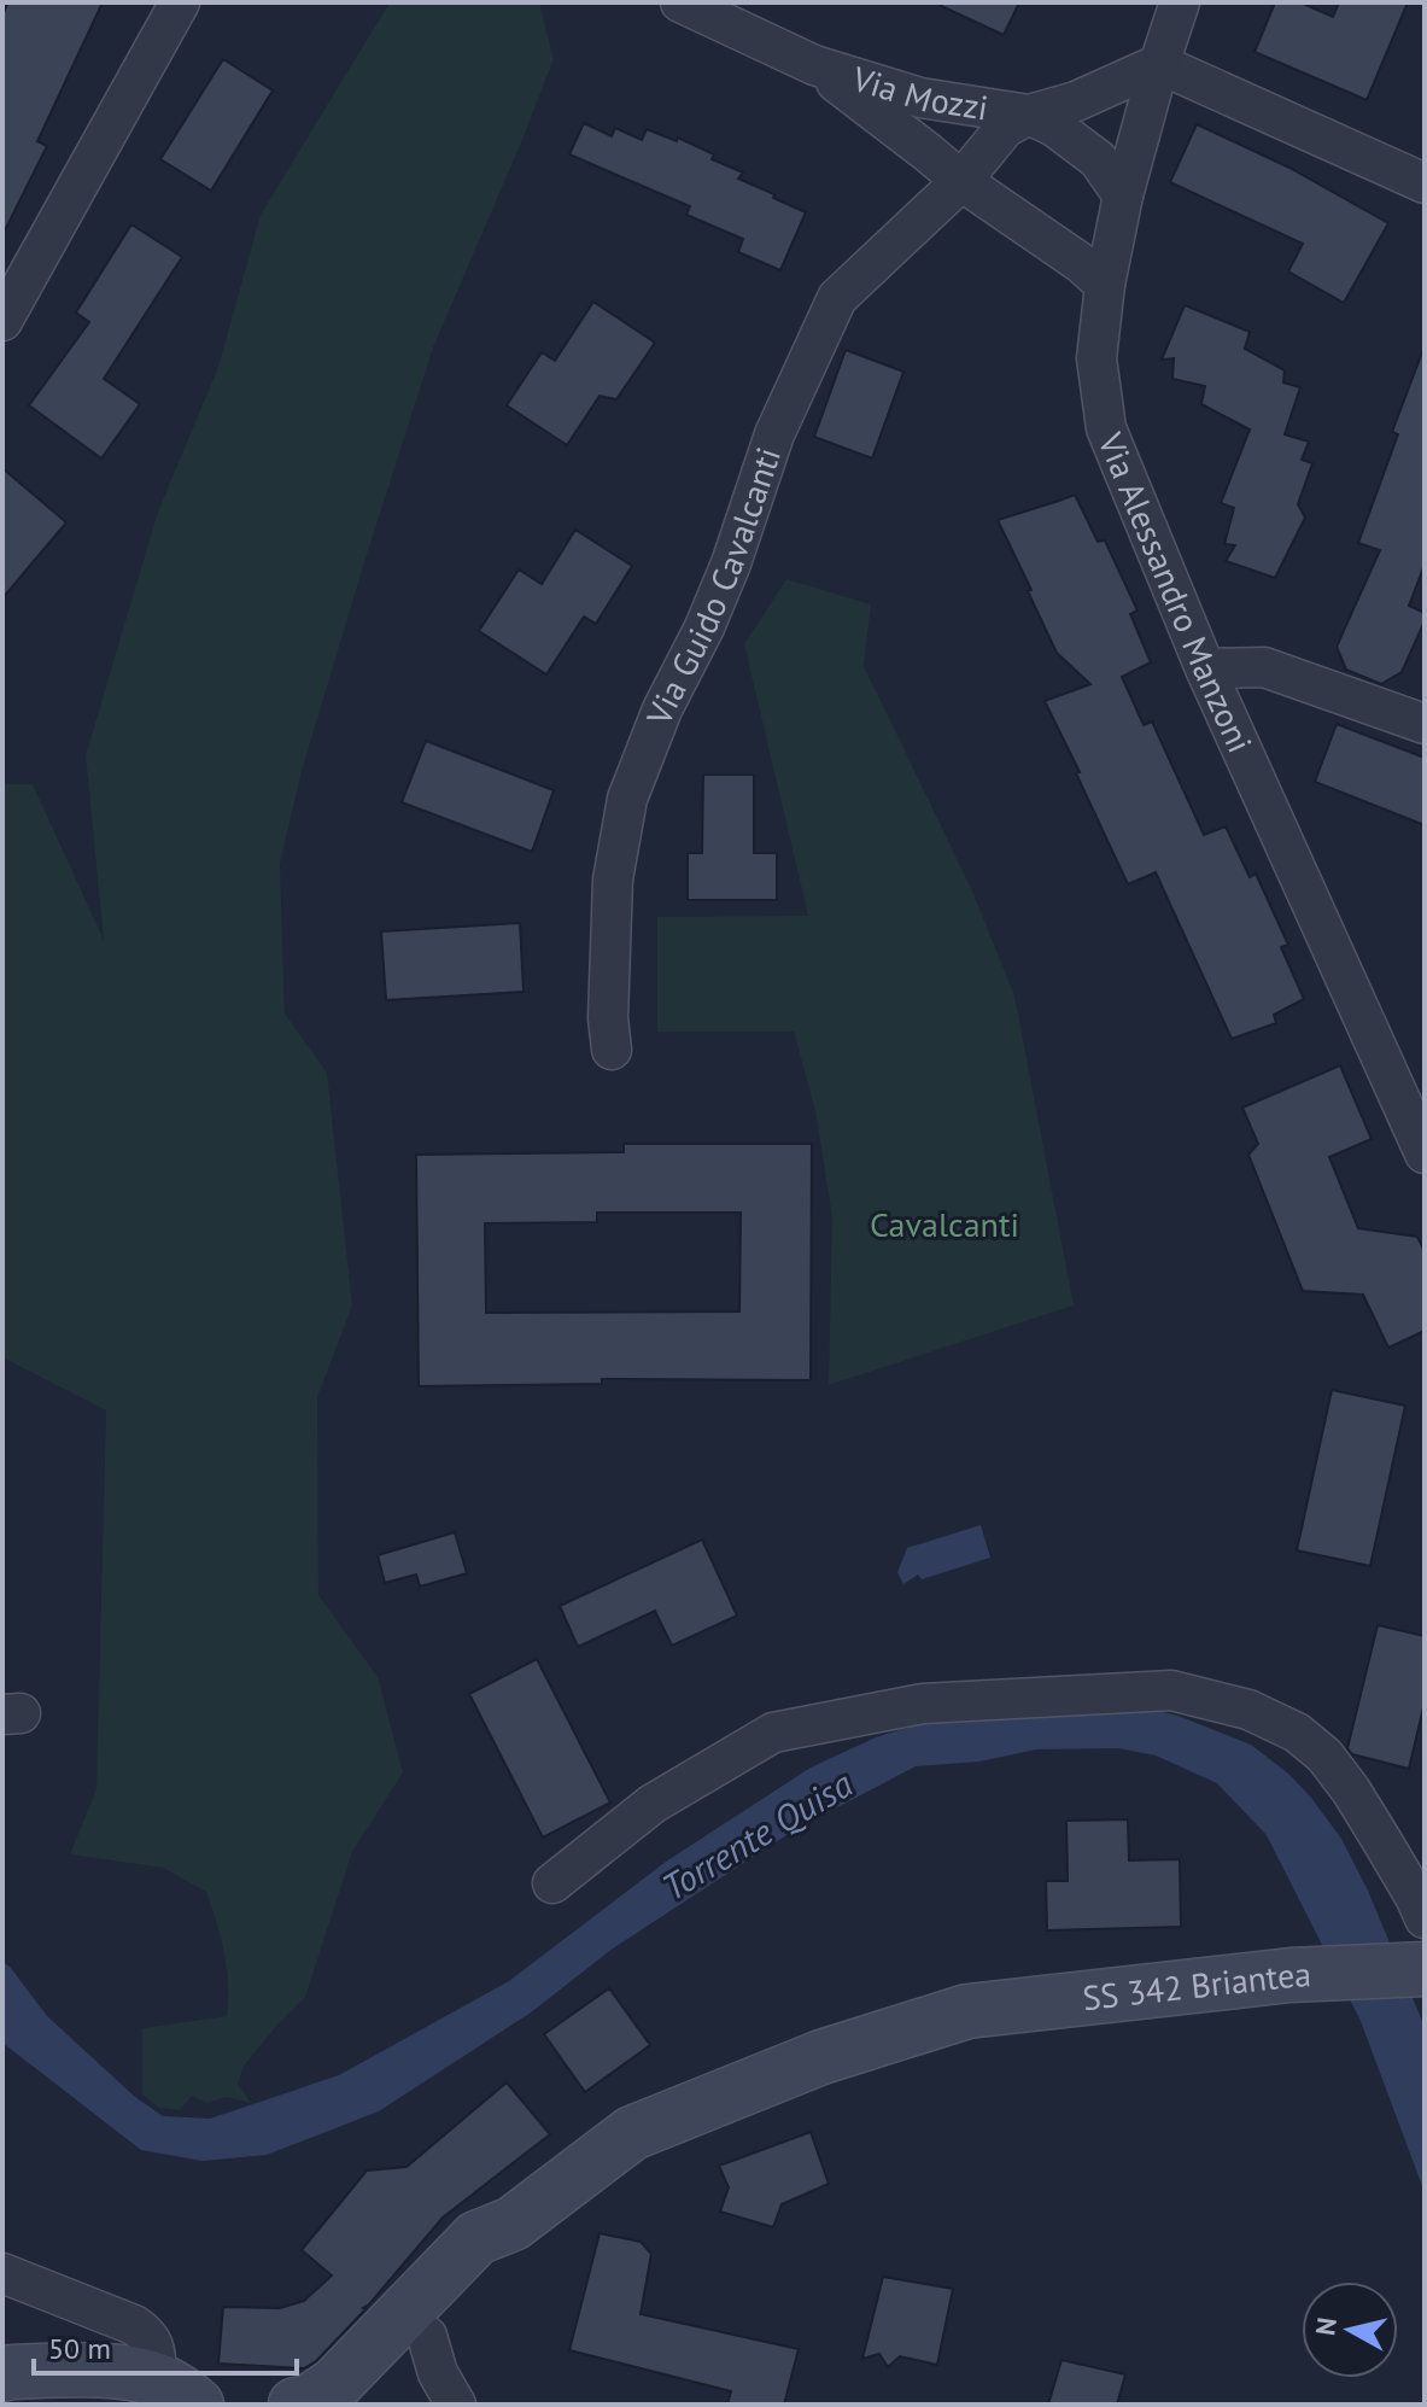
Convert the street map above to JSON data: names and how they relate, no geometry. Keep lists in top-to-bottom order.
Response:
{
  "streets": {
    "main road": ["SS 342 Briantea"],
    "street": ["Via Mozzi", "Via Guido Cavalcanti", "Via Alessandro Manzoni"]
  },
  "crossings": [
    ["Via Mozzi", "Via Guido Cavalcanti"],
    ["Via Mozzi", "Via Alessandro Manzoni"]
  ],
  "water": ["Torrente Quisa"],
  "parks": ["Cavalcanti"],
  "scale_bar": "50 m",
  "north": "left"
}
